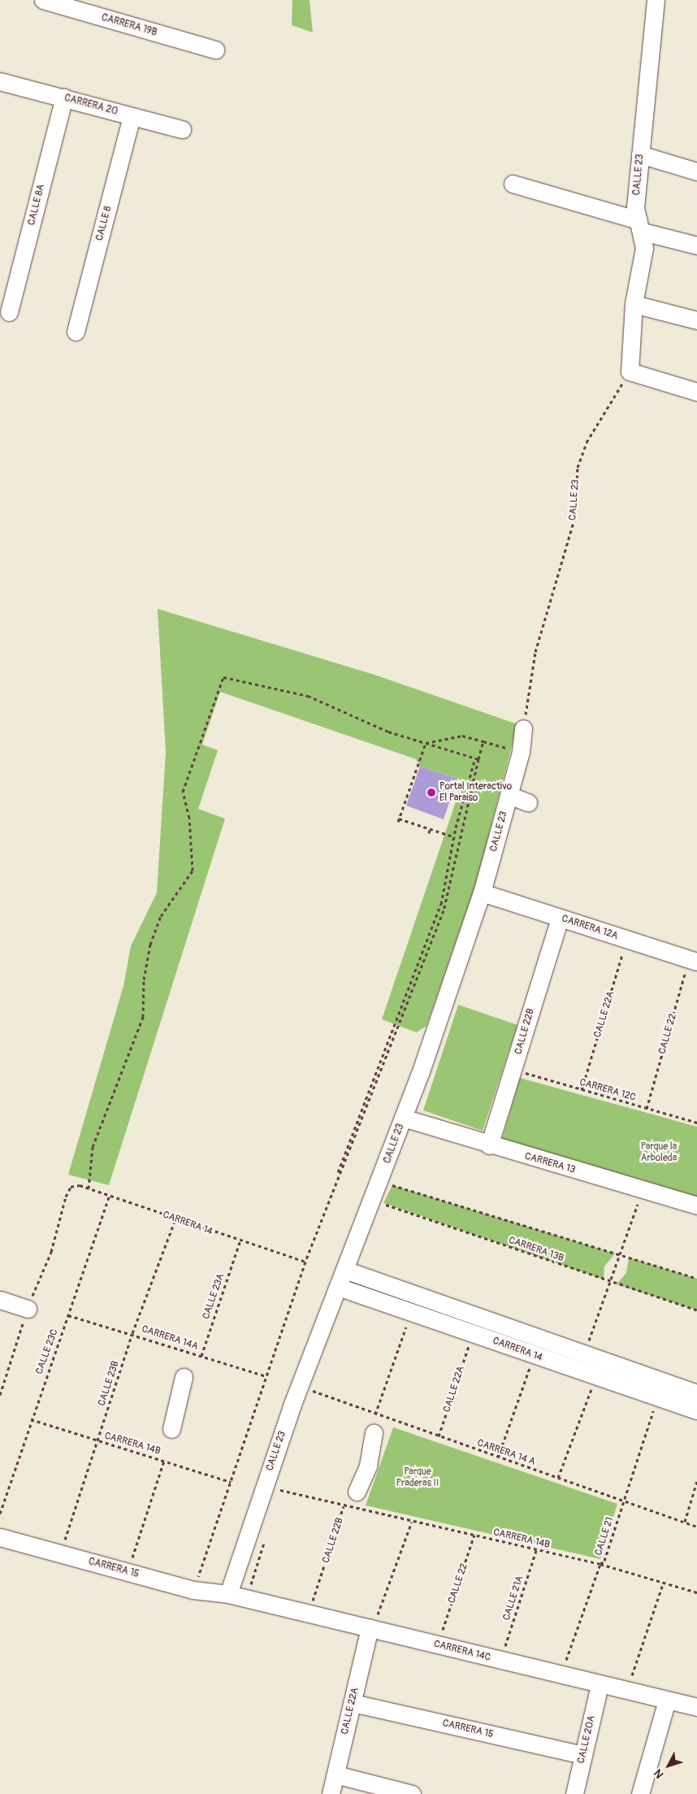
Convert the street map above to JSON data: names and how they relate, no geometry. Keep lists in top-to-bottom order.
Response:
{
  "streets": {
    "street": [
      "CARRERA 19B",
      "CARRERA 20",
      "CALLE 23",
      "CALLE 8A",
      "CALLE 8",
      "CARRERA 12A",
      "CALLE 22A",
      "CALLE 22B",
      "CARRERA 13",
      "CARRERA 14",
      "CARRERA 15",
      "CARRERA 14C",
      "CALLE 20A"
    ],
    "path": [
      "CALLE 22",
      "CARRERA 12C",
      "CARRERA 13B",
      "CALLE 23A",
      "CARRERA 14A",
      "CALLE 23C",
      "CALLE 23B",
      "CARRERA 14B",
      "CARRERA 14 A",
      "CALLE 21",
      "CALLE 21A"
    ]
  },
  "crossings": [
    ["CARRERA 20", "CALLE 8A"],
    ["CARRERA 20", "CALLE 8"],
    ["CALLE 23", "CARRERA 12A"],
    ["CALLE 23", "CARRERA 13"],
    ["CALLE 23", "CARRERA 14"],
    ["CALLE 23", "CARRERA 13B"],
    ["CALLE 23", "CARRERA 15"],
    ["CALLE 23", "CARRERA 14C"],
    ["CARRERA 12A", "CALLE 22A"],
    ["CARRERA 12A", "CALLE 22B"],
    ["CARRERA 12A", "CALLE 22"],
    ["CALLE 22A", "CARRERA 12C"],
    ["CALLE 22A", "CARRERA 14 A"],
    ["CALLE 22A", "CARRERA 15"],
    ["CALLE 22A", "CARRERA 14C"],
    ["CALLE 22B", "CARRERA 12C"],
    ["CALLE 22B", "CARRERA 13"],
    ["CALLE 22B", "CARRERA 14B"],
    ["CALLE 22B", "CARRERA 14C"],
    ["CALLE 22", "CARRERA 12C"],
    ["CALLE 22", "CARRERA 14B"],
    ["CARRERA 14", "CALLE 23A"],
    ["CARRERA 14", "CALLE 23C"],
    ["CARRERA 14", "CALLE 23B"],
    ["CALLE 23A", "CARRERA 14A"],
    ["CARRERA 14A", "CALLE 23C"],
    ["CARRERA 14A", "CALLE 23B"],
    ["CALLE 23C", "CARRERA 14B"],
    ["CALLE 23B", "CARRERA 14B"],
    ["CALLE 23B", "CARRERA 15"],
    ["CARRERA 14B", "CALLE 21"],
    ["CARRERA 14B", "CALLE 21A"],
    ["CARRERA 14 A", "CALLE 21"],
    ["CARRERA 15", "CARRERA 14C"],
    ["CARRERA 15", "CALLE 20A"],
    ["CARRERA 14C", "CALLE 20A"]
  ],
  "parks": ["Parque la Arboleda", "Parque Praderas II"],
  "places": ["Portal Interactivo El Paraiso"],
  "north": "bottom left"
}
